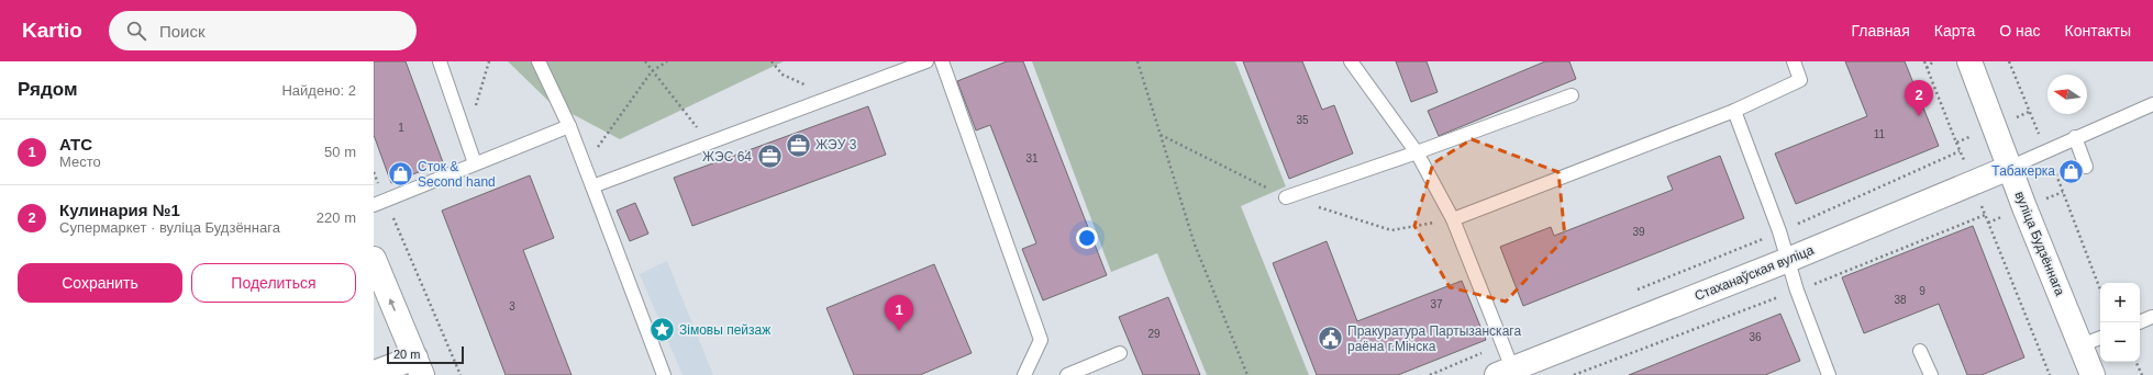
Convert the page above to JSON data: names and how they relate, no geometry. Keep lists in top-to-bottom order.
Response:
{
  "streets": {
    "street": ["вуліца Будзённага", "Стаханаўская вуліца"]
  },
  "crossings": [
    ["вуліца Будзённага", "Стаханаўская вуліца"]
  ],
  "places": {
    "office": ["ЖЭУ 3", "ЖЭС 64"],
    "shop": ["Табакерка", "Сток & Second hand"],
    "place": ["Зімовы пейзаж"],
    "public building": ["Пракуратура Партызанскага раёна г.Мінска"]
  },
  "house_numbers": [
    "35",
    "1",
    "11",
    "31",
    "39",
    "9",
    "38",
    "37",
    "3",
    "29",
    "36"
  ],
  "scale_bar": "20 m",
  "north": "left",
  "page": {
    "header": "Kartio",
    "search": "Поиск",
    "nav": [
      "Главная",
      "Карта",
      "О нас",
      "Контакты"
    ],
    "heading": ["Рядом", "Найдено: 2"],
    "pins": ["2", "1"],
    "list": [
      {
        "mark": "1",
        "name": "АТС",
        "note": "Место",
        "value": "50 m"
      },
      {
        "mark": "2",
        "name": "Кулинария №1",
        "note": "Супермаркет · вуліца Будзённага",
        "value": "220 m"
      }
    ],
    "buttons": ["Сохранить", "Поделиться"],
    "map_buttons": ["+", "−"],
    "scale": "20 m"
  }
}
